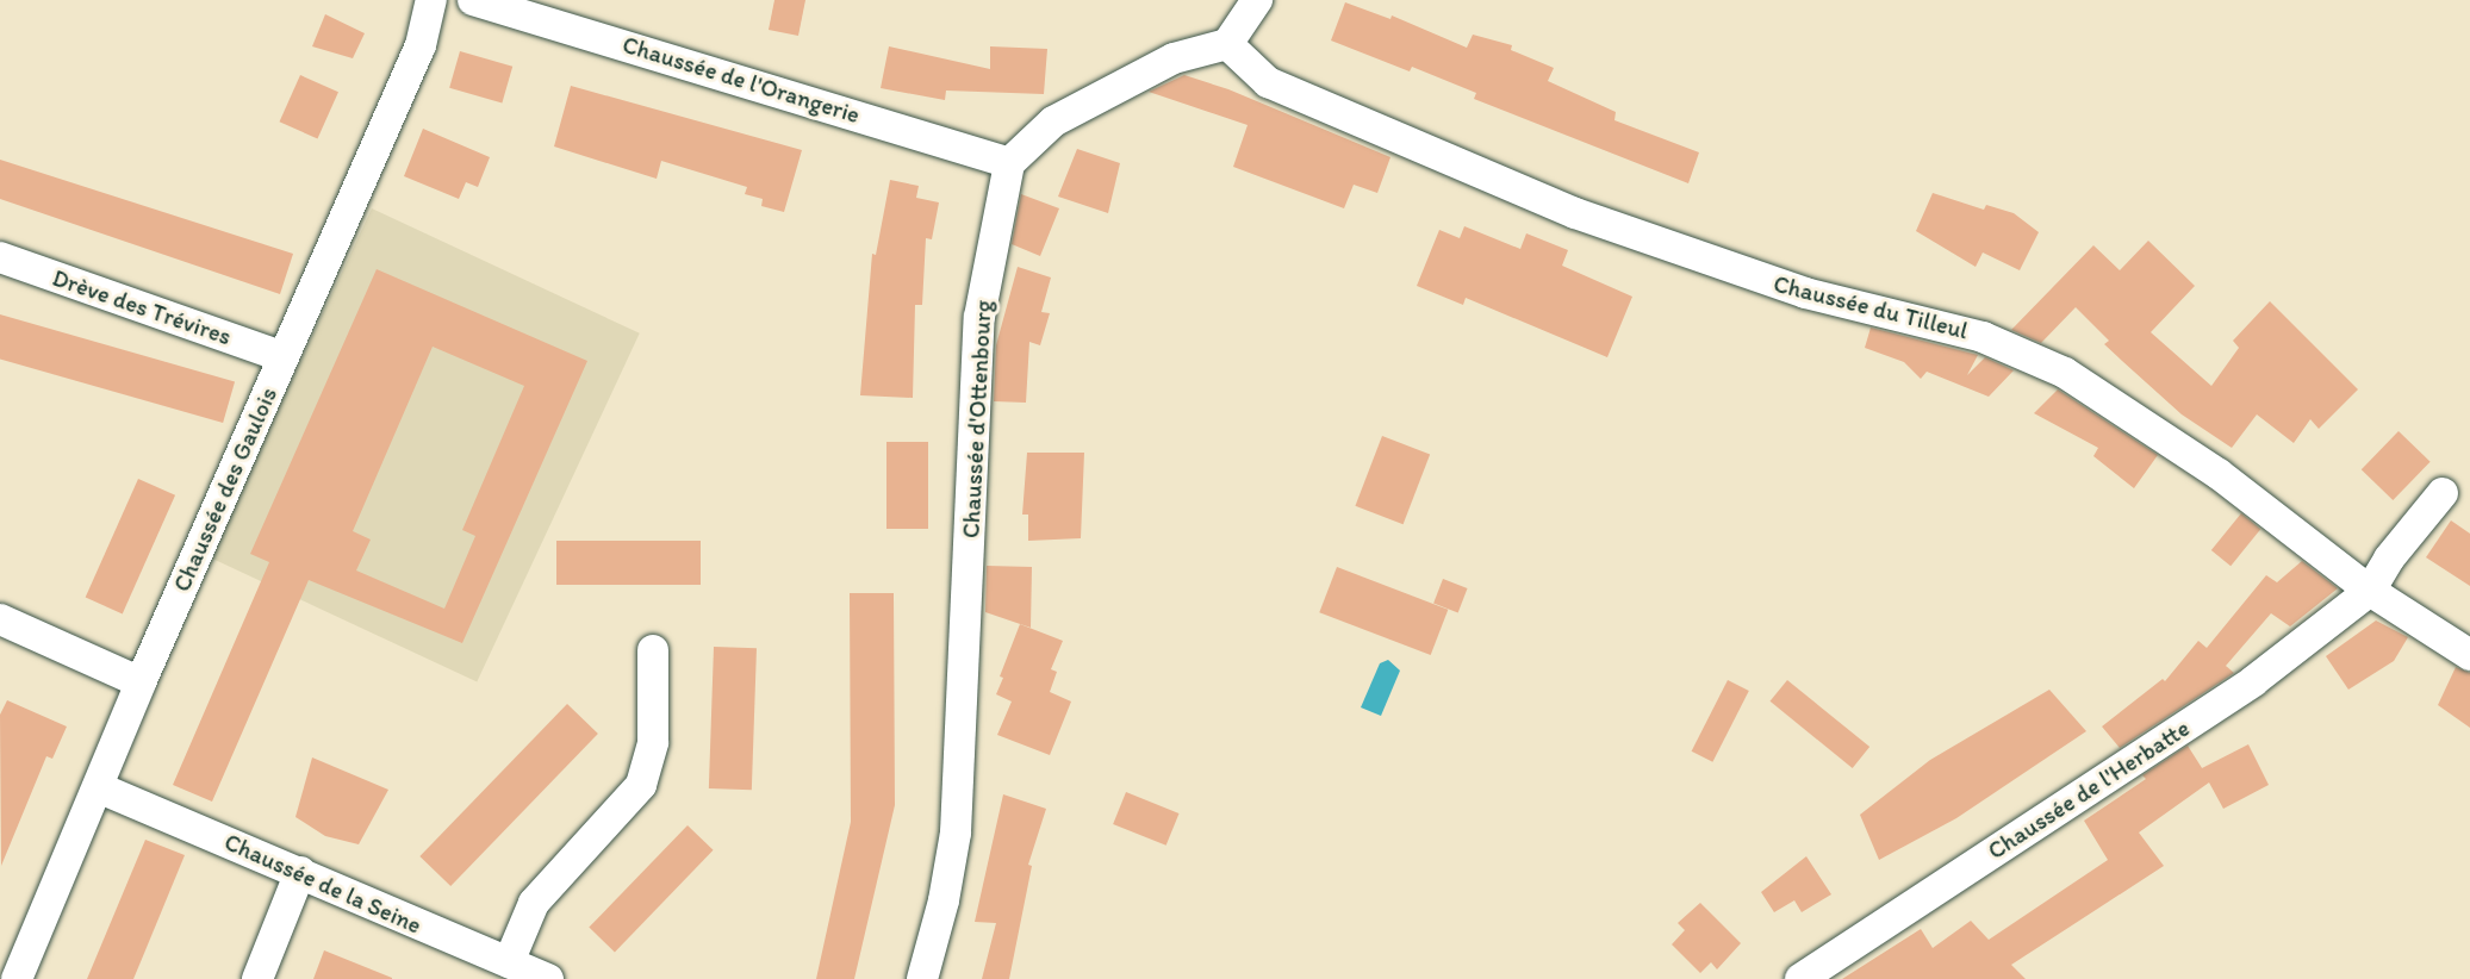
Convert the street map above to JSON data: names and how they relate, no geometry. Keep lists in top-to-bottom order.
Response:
{
  "streets": {
    "street": [
      "Chaussée de l'Orangerie",
      "Drève des Trévires",
      "Chaussée du Tilleul",
      "Chaussée d'Ottenbourg",
      "Chaussée des Gaulois",
      "Chaussée de l'Herbatte",
      "Chaussée de la Seine"
    ]
  },
  "crossings": [
    ["Chaussée de l'Orangerie", "Chaussée d'Ottenbourg"],
    ["Drève des Trévires", "Chaussée des Gaulois"],
    ["Chaussée du Tilleul", "Chaussée de l'Herbatte"],
    ["Chaussée des Gaulois", "Chaussée de la Seine"]
  ]
}
